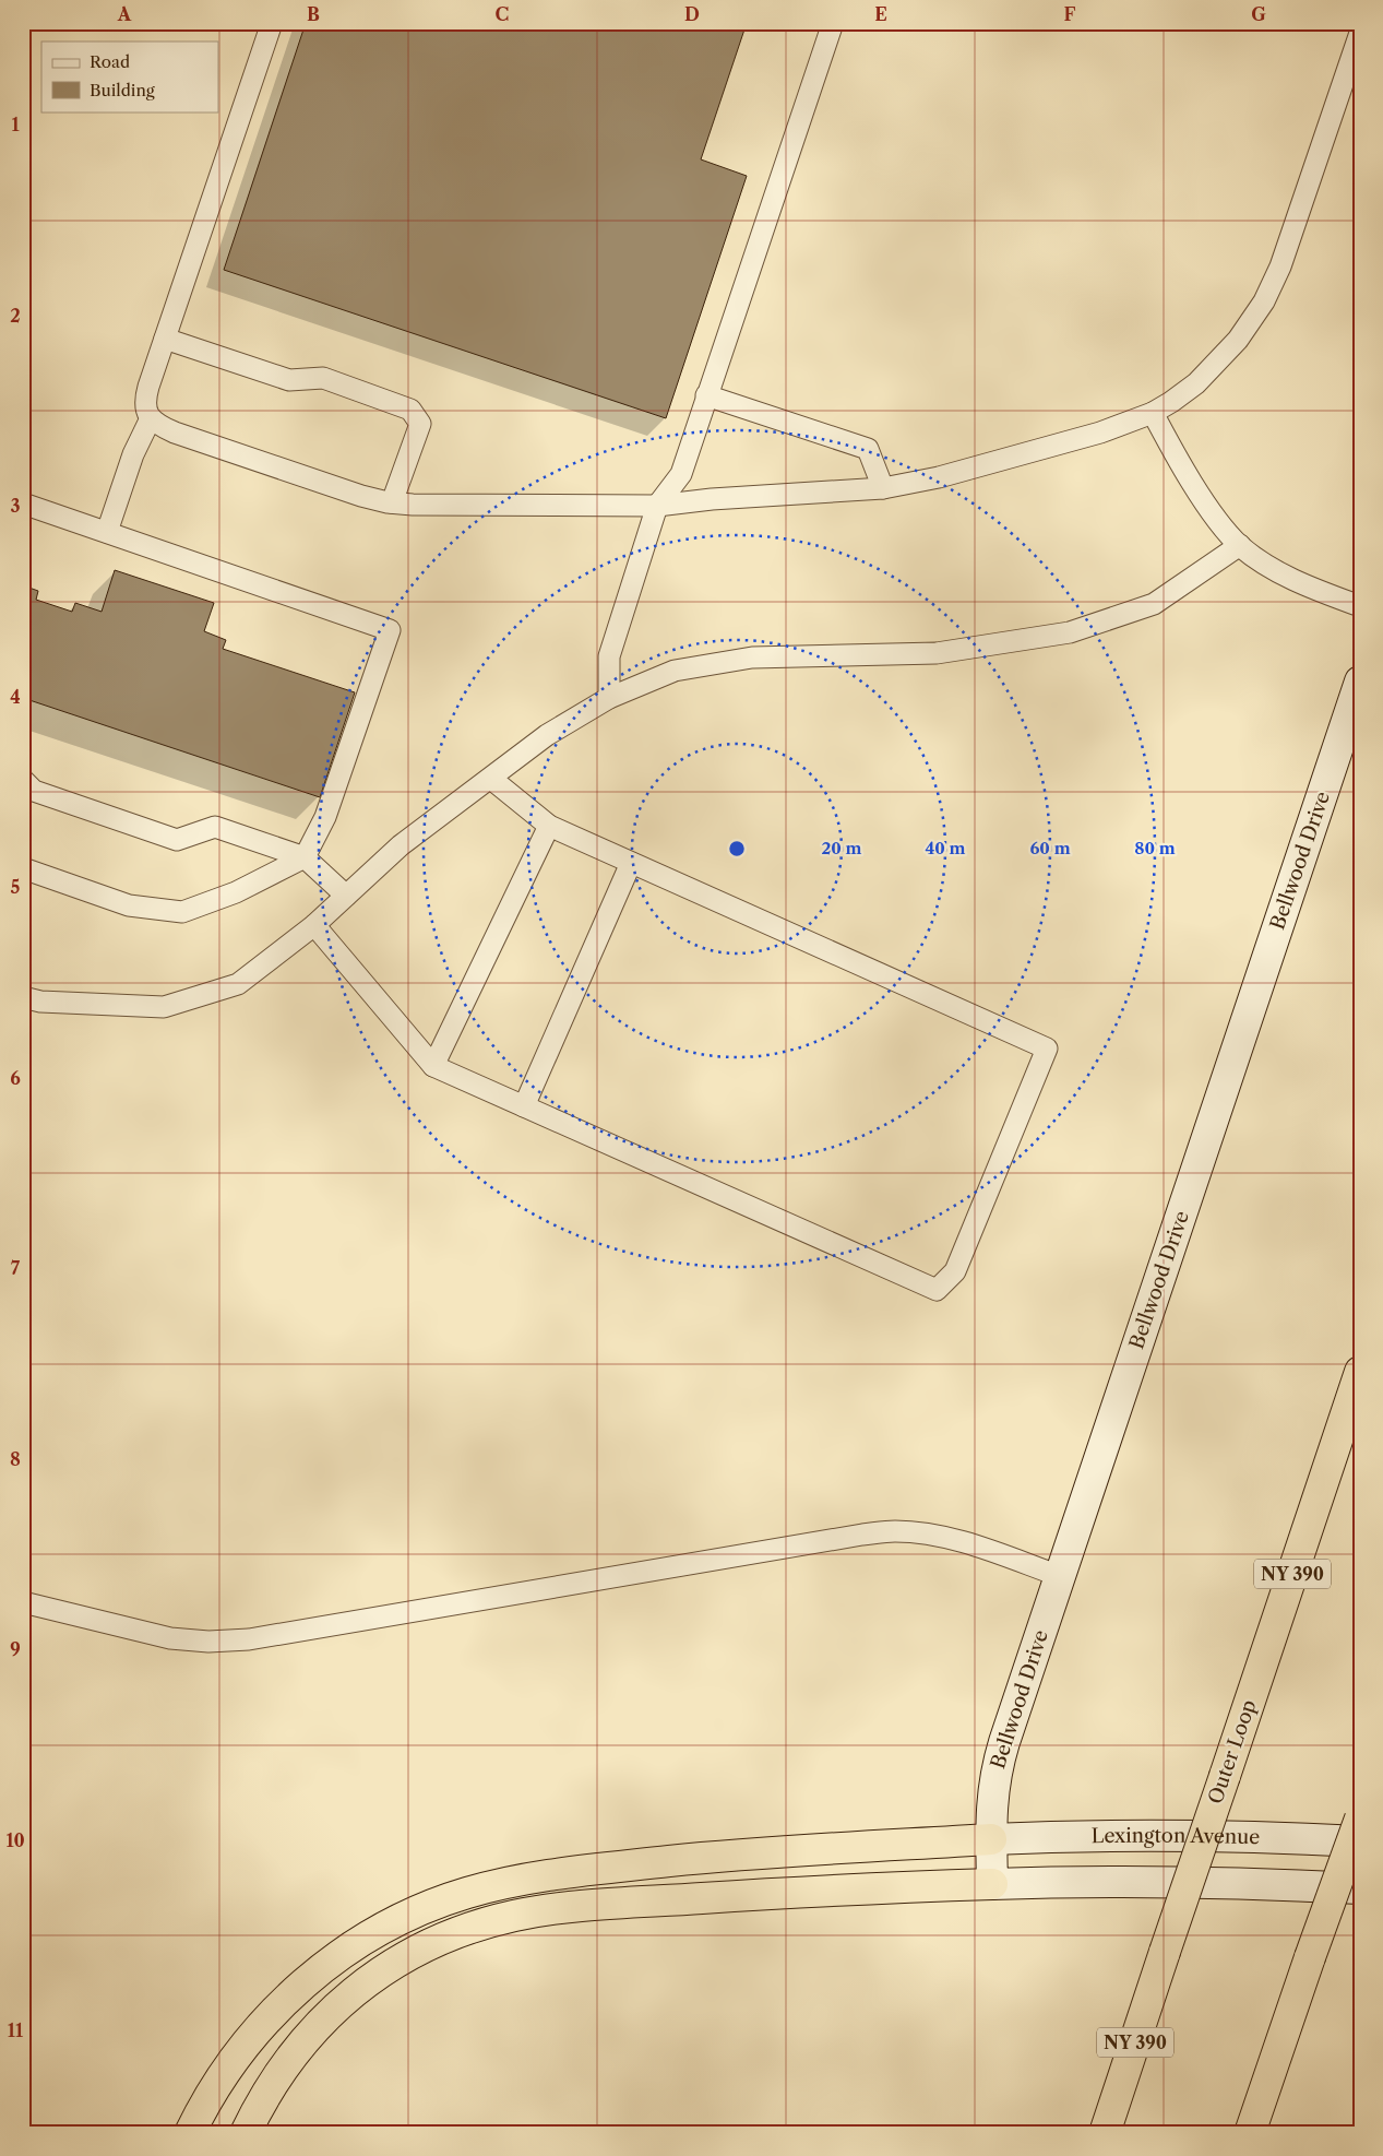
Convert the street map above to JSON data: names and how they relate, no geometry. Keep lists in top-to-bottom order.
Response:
{
  "streets": {
    "highway": ["NY 390", "Outer Loop"],
    "street": ["Bellwood Drive", "Lexington Avenue"]
  },
  "crossings": [
    ["Bellwood Drive", "Lexington Avenue"]
  ],
  "legend": ["Road", "Building"],
  "grid": {
    "columns": [
      "A",
      "B",
      "C",
      "D",
      "E",
      "F",
      "G"
    ],
    "rows": [
      "1",
      "2",
      "3",
      "4",
      "5",
      "6",
      "7",
      "8",
      "9",
      "10",
      "11"
    ]
  },
  "rings": [
    "20 m",
    "40 m",
    "60 m",
    "80 m"
  ]
}
